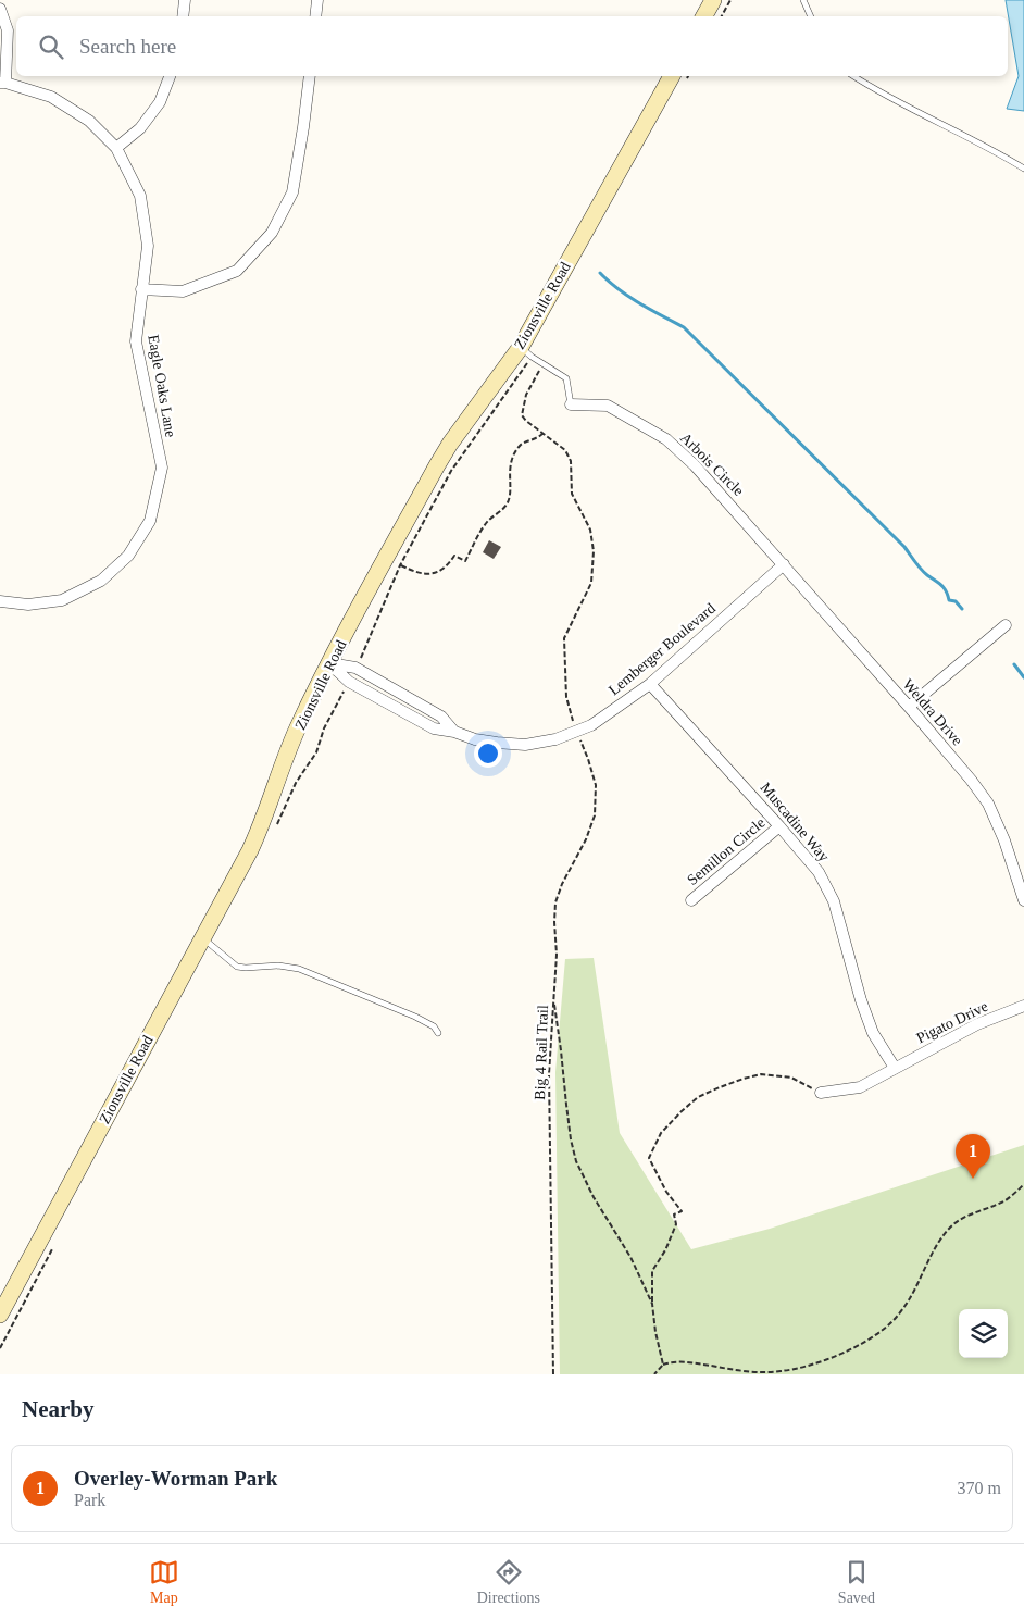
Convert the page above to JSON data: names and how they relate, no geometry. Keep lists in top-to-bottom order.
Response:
{
  "streets": {
    "main road": ["Zionsville Road"],
    "street": [
      "Eagle Oaks Lane",
      "Arbois Circle",
      "Lemberger Boulevard",
      "Weldra Drive",
      "Muscadine Way",
      "Semillon Circle",
      "Pigato Drive"
    ],
    "path": ["Big 4 Rail Trail"]
  },
  "crossings": [
    ["Zionsville Road", "Lemberger Boulevard"],
    ["Arbois Circle", "Lemberger Boulevard"],
    ["Arbois Circle", "Weldra Drive"],
    ["Lemberger Boulevard", "Weldra Drive"],
    ["Lemberger Boulevard", "Muscadine Way"],
    ["Muscadine Way", "Semillon Circle"],
    ["Muscadine Way", "Pigato Drive"]
  ],
  "page": {
    "search": "Search here",
    "pins": "1",
    "heading": "Nearby",
    "list": [
      {
        "mark": "1",
        "name": "Overley-Worman Park",
        "note": "Park",
        "value": "370 m"
      }
    ],
    "nav": ["Map", "Directions", "Saved"]
  }
}
